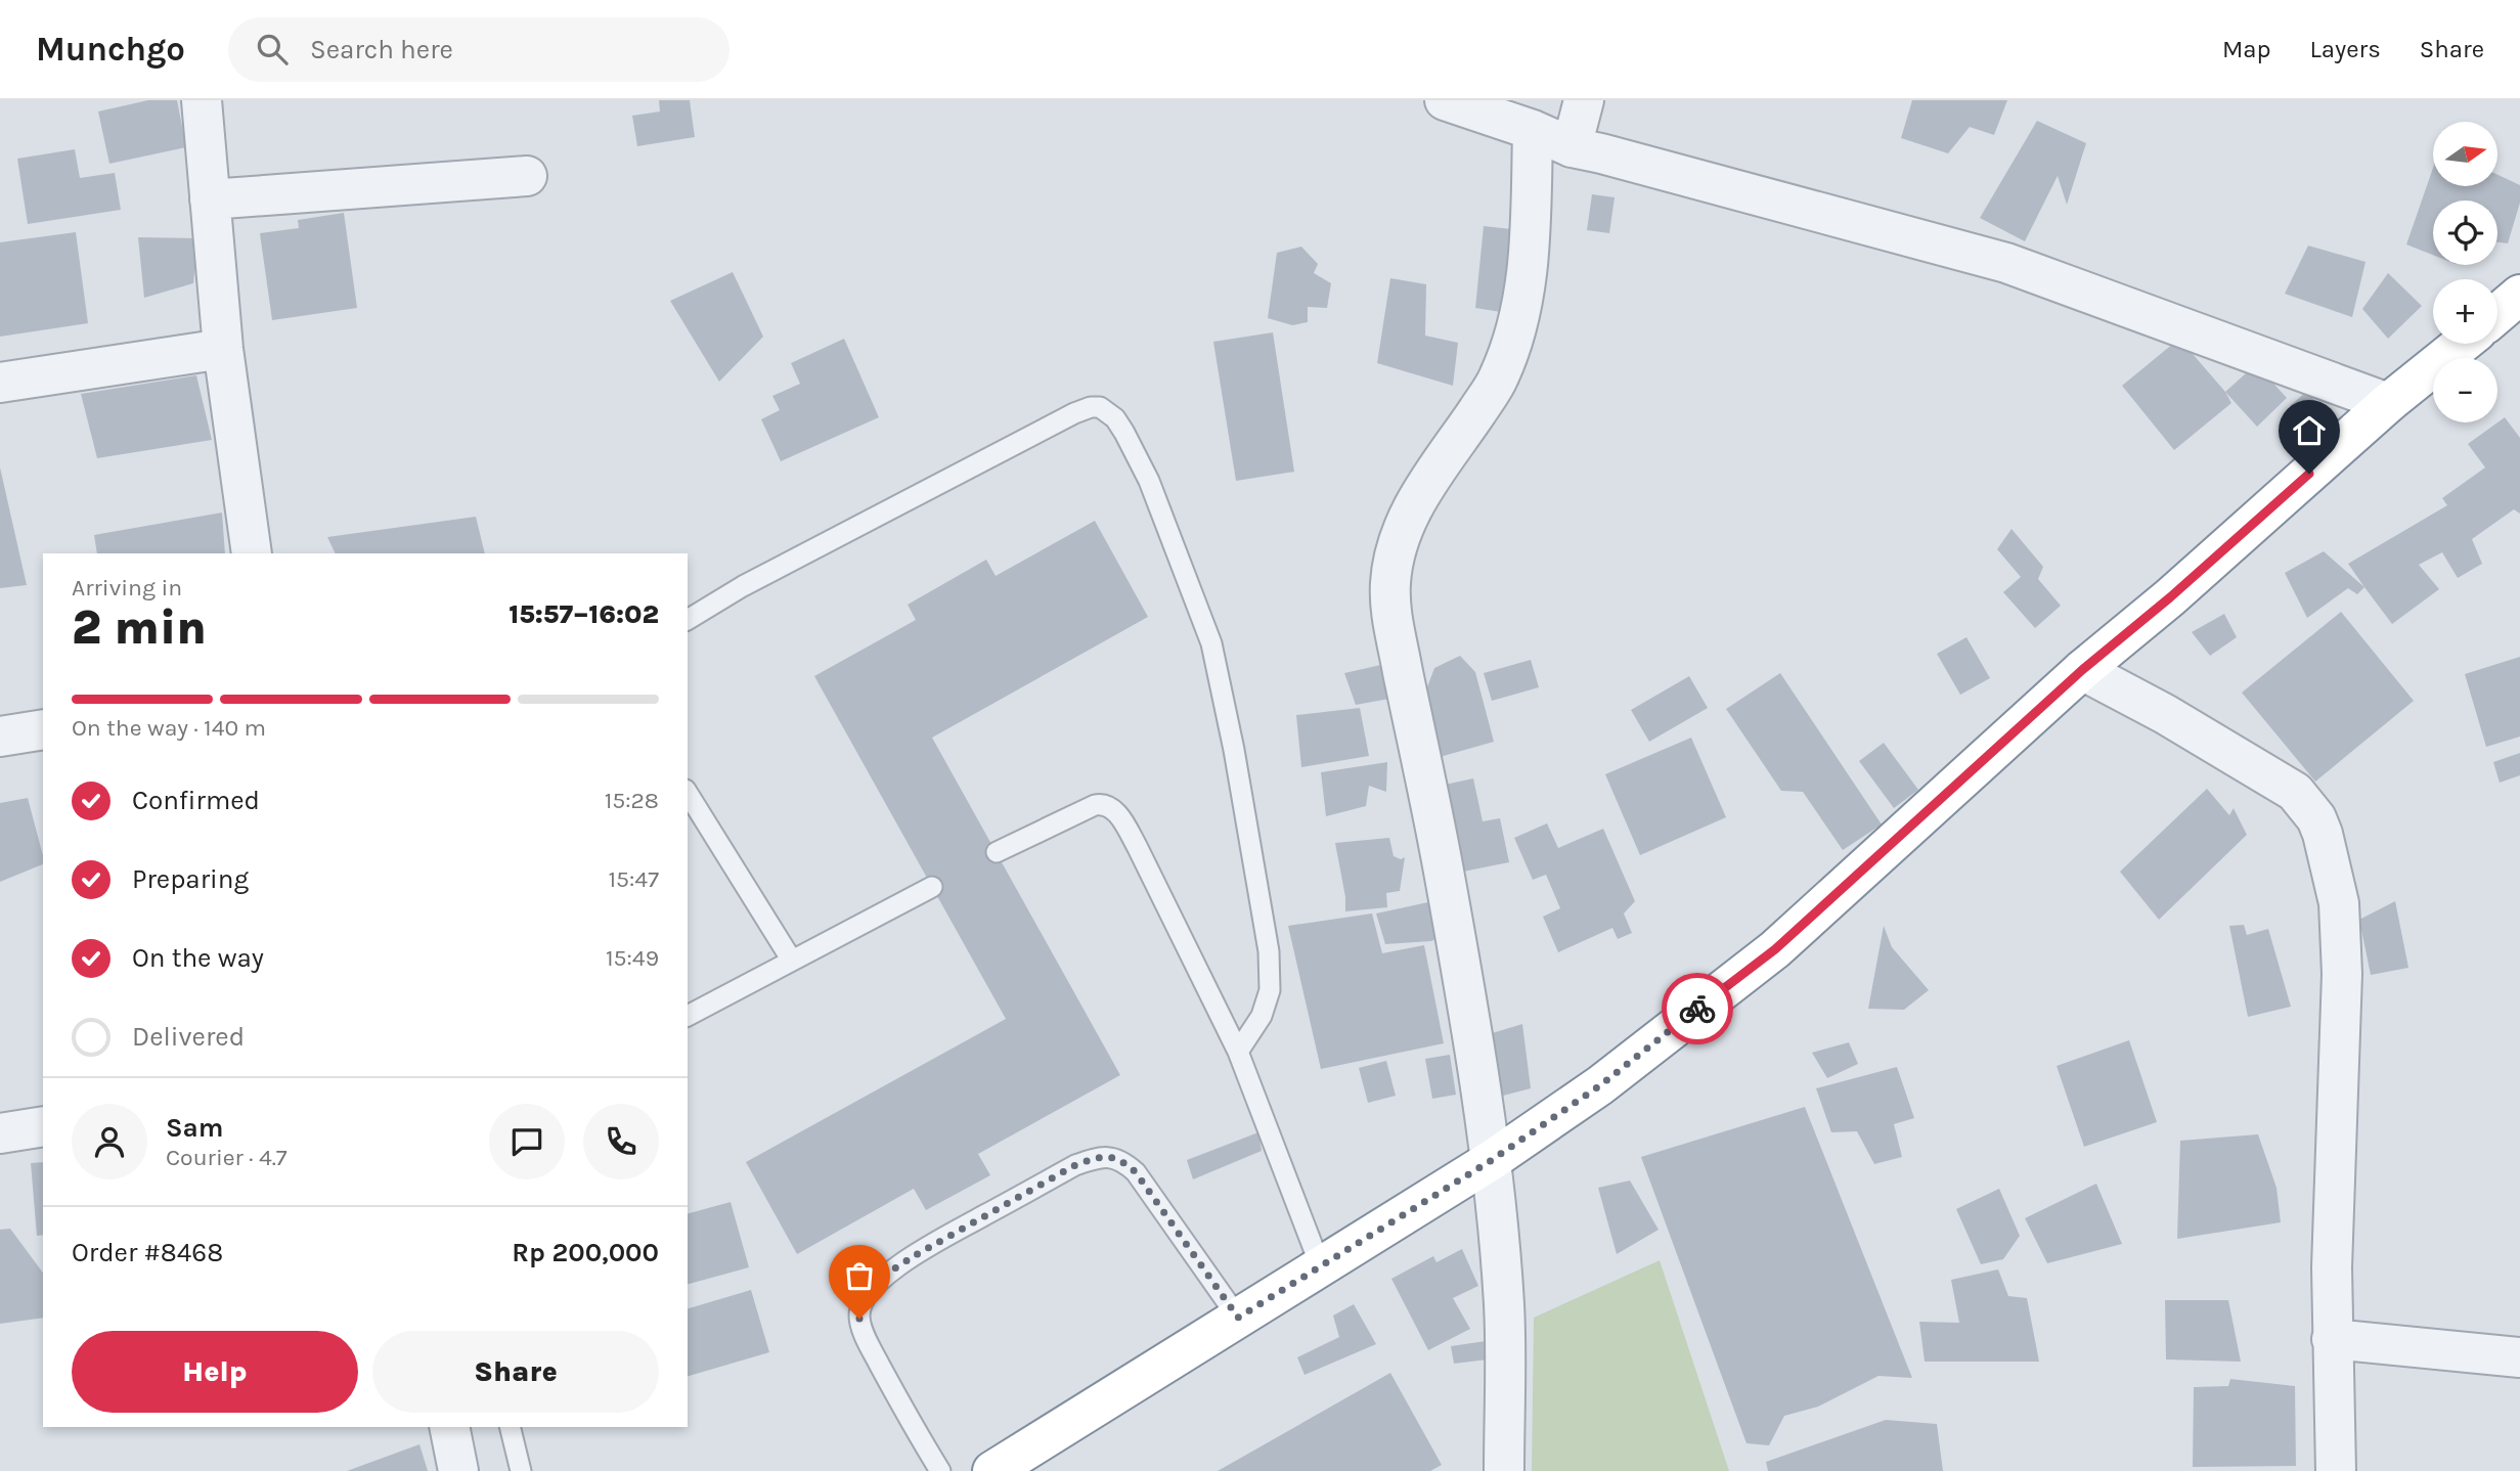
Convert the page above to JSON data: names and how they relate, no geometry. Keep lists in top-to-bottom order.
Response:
{
  "north": "right",
  "page": {
    "header": "Munchgo",
    "search": "Search here",
    "nav": ["Map", "Layers", "Share"],
    "map_buttons": ["+", "−"],
    "heading": ["2 min", "Arriving in", "15:57–16:02"],
    "panel": [
      "Sam",
      "Courier · 4.7",
      "Order #8468",
      "Rp 200,000"
    ],
    "bar": "On the way · 140 m",
    "list": [
      ["Confirmed", "15:28"],
      ["Preparing", "15:47"],
      ["On the way", "15:49"],
      "Delivered"
    ],
    "buttons": ["Help", "Share"]
  }
}
